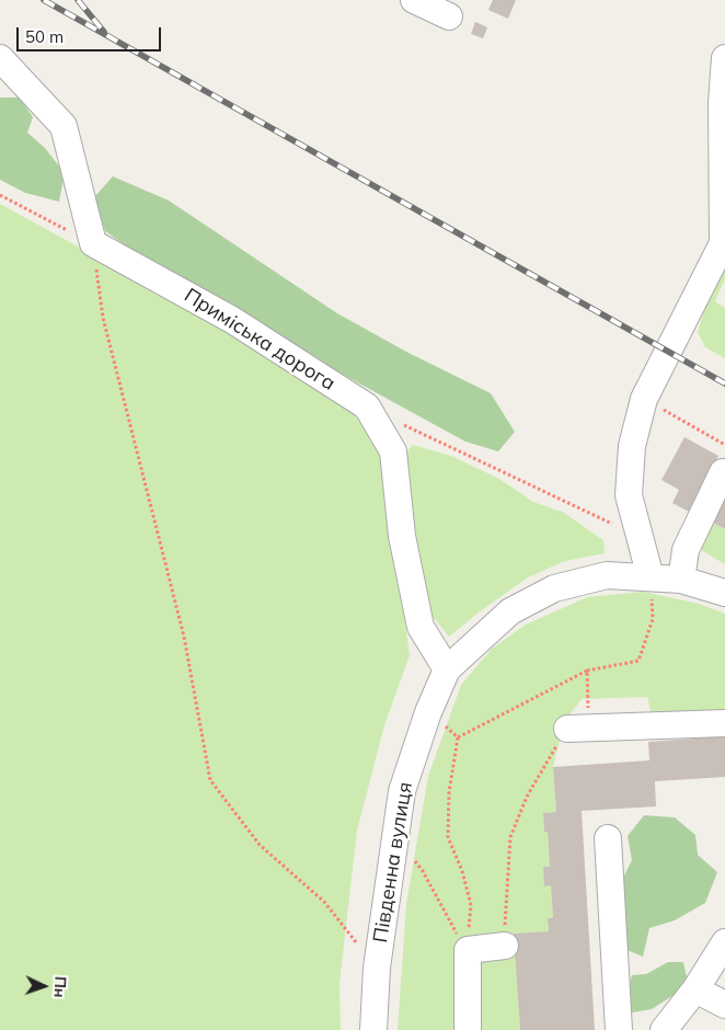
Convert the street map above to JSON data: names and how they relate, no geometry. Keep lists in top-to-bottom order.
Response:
{
  "streets": {
    "street": ["Приміська дорога", "Південна вулиця"]
  },
  "crossings": [
    ["Приміська дорога", "Південна вулиця"]
  ],
  "scale_bar": "50 m",
  "north": "right"
}
